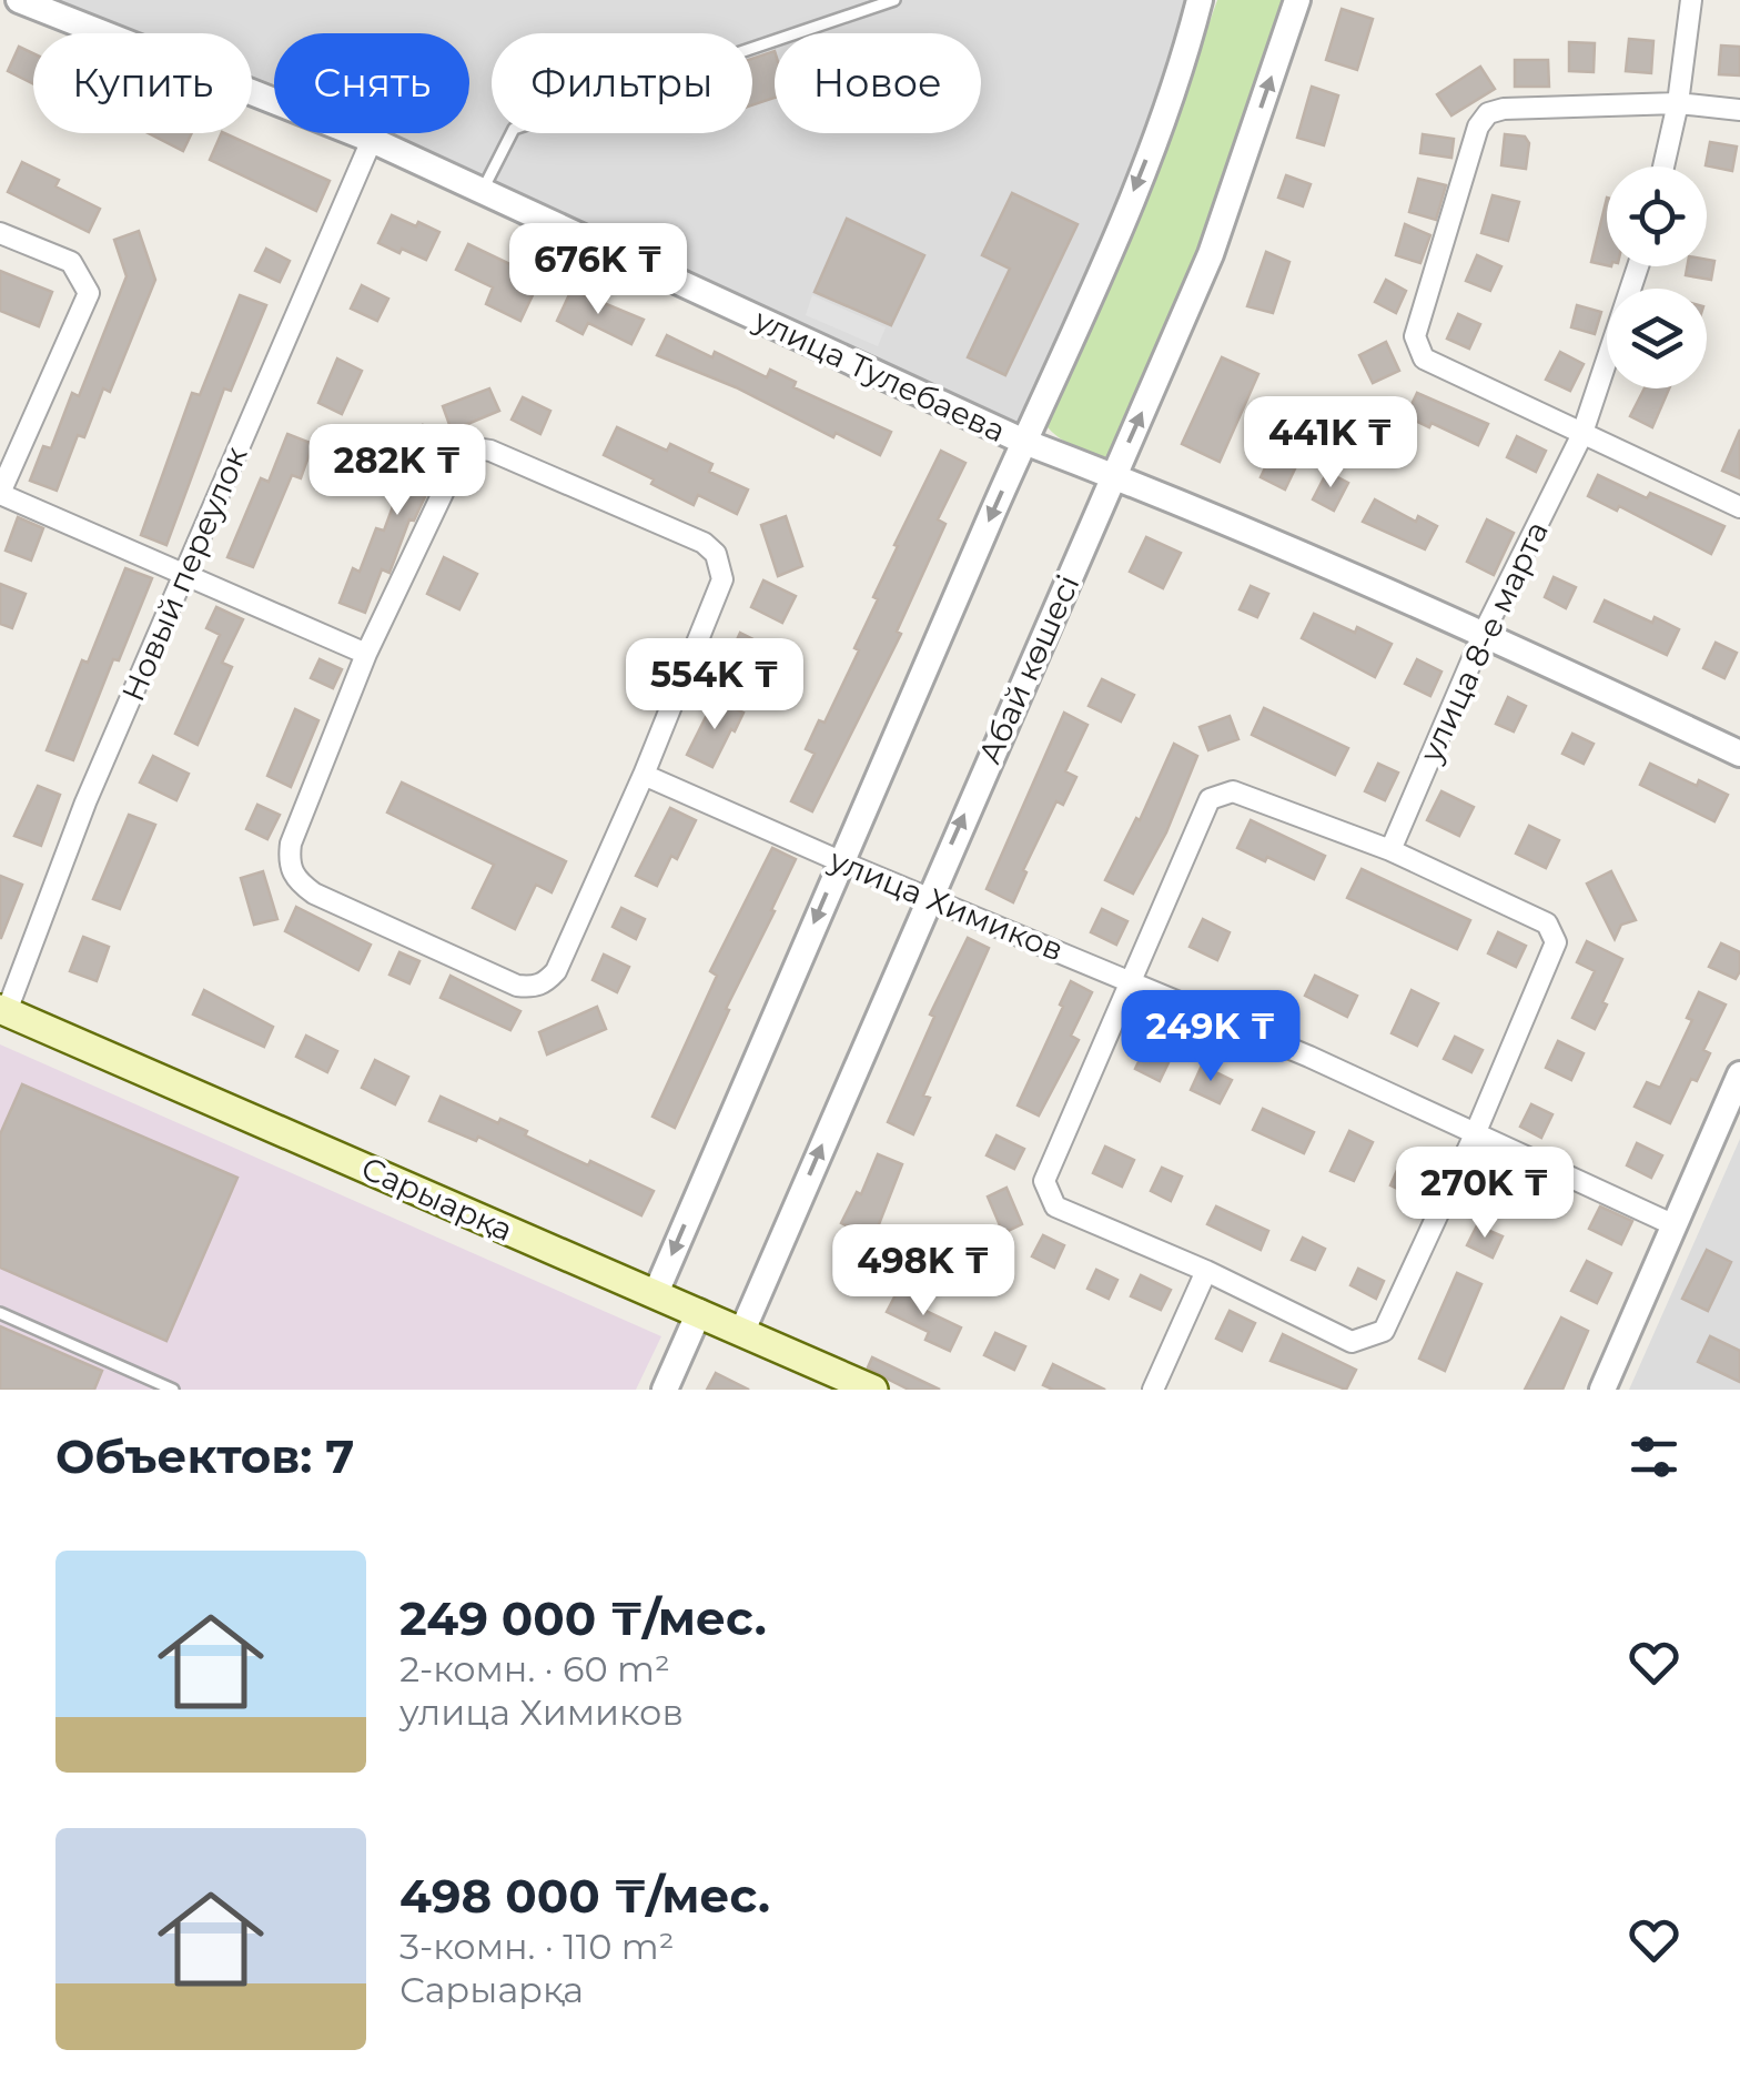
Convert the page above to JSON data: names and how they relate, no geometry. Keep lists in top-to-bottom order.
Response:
{
  "streets": {
    "main road": ["Сарыарқа"],
    "street": [
      "улица Тулебаева",
      "Новый переулок",
      "улица 8-е марта",
      "Абай көшесі",
      "улица Химиков"
    ]
  },
  "crossings": [
    ["улица Тулебаева", "Новый переулок"],
    ["улица Тулебаева", "улица 8-е марта"],
    ["улица Тулебаева", "Абай көшесі"],
    ["Новый переулок", "Сарыарқа"],
    ["Абай көшесі", "улица Химиков"],
    ["Абай көшесі", "Сарыарқа"]
  ],
  "page": {
    "chip": [
      "Купить",
      "Снять",
      "Фильтры",
      "Новое"
    ],
    "price": [
      "676K ₸",
      "441K ₸",
      "282K ₸",
      "554K ₸",
      "249K ₸",
      "270K ₸",
      "498K ₸"
    ],
    "heading": "Объектов: 7",
    "list": [
      {
        "name": "249 000 ₸/мес.",
        "note": "2-комн. · 60 m² · улица Химиков"
      },
      {
        "name": "498 000 ₸/мес.",
        "note": "3-комн. · 110 m² · Сарыарқа"
      }
    ]
  }
}
